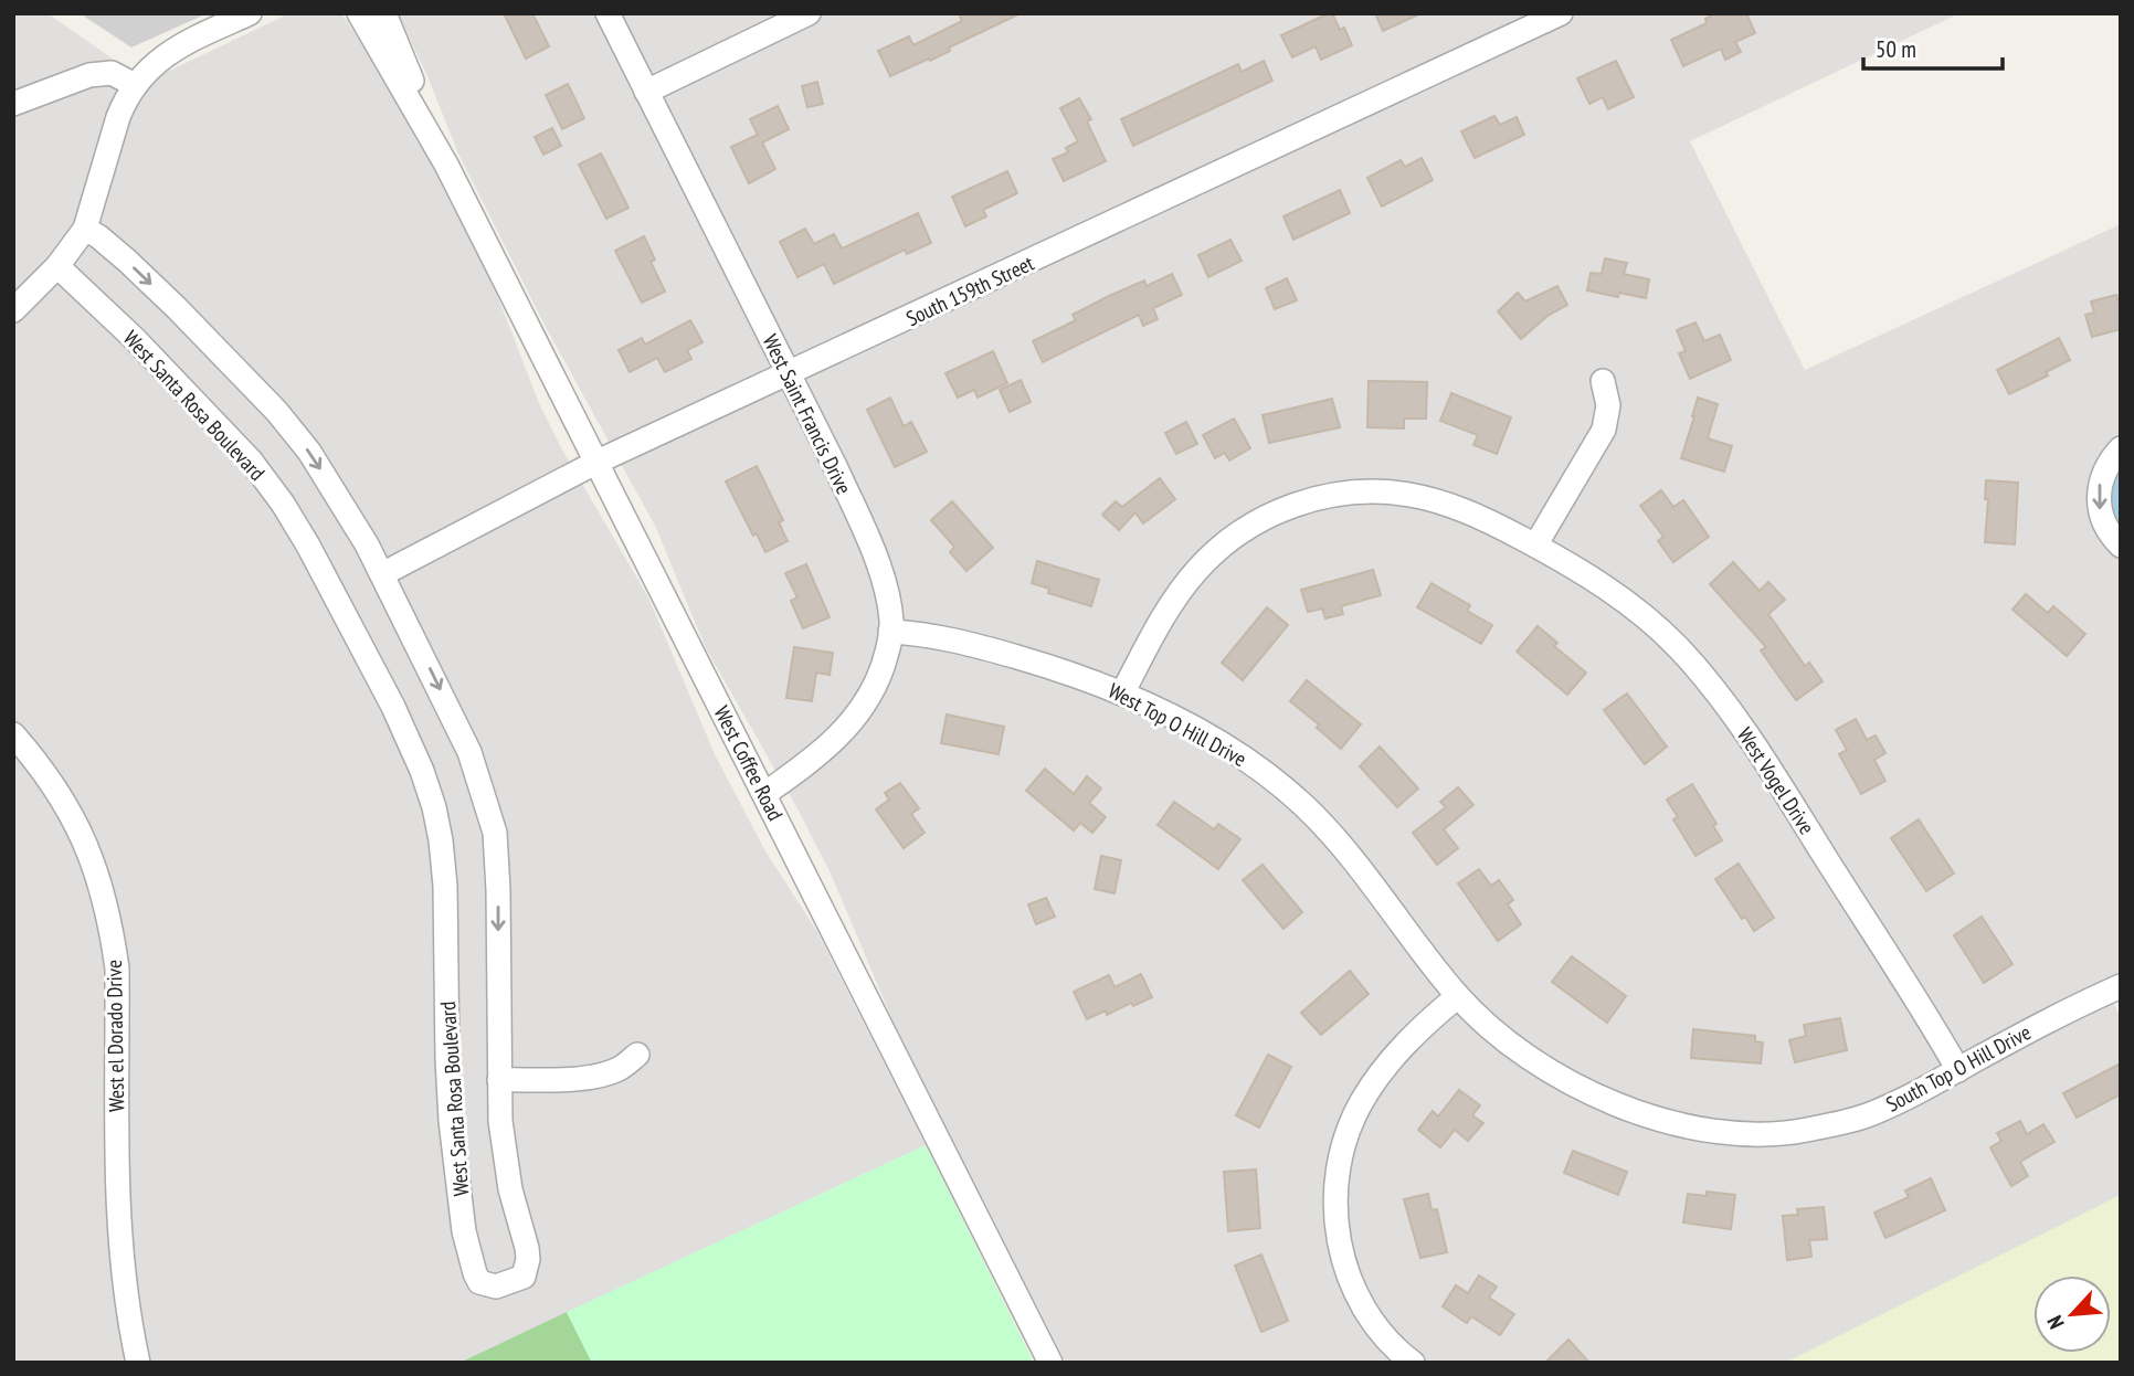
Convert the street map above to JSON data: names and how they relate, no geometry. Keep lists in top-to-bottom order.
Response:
{
  "streets": {
    "street": [
      "South 159th Street",
      "West Santa Rosa Boulevard",
      "West Saint Francis Drive",
      "West Top O Hill Drive",
      "West Coffee Road",
      "West Vogel Drive",
      "West el Dorado Drive",
      "South Top O Hill Drive"
    ]
  },
  "crossings": [
    ["South 159th Street", "West Santa Rosa Boulevard"],
    ["South 159th Street", "West Saint Francis Drive"],
    ["South 159th Street", "West Coffee Road"],
    ["West Saint Francis Drive", "West Top O Hill Drive"],
    ["West Saint Francis Drive", "West Coffee Road"],
    ["West Top O Hill Drive", "West Vogel Drive"],
    ["West Top O Hill Drive", "South Top O Hill Drive"],
    ["West Vogel Drive", "South Top O Hill Drive"]
  ],
  "one_way": ["West Santa Rosa Boulevard"],
  "scale_bar": "50 m",
  "north": "bottom left"
}
